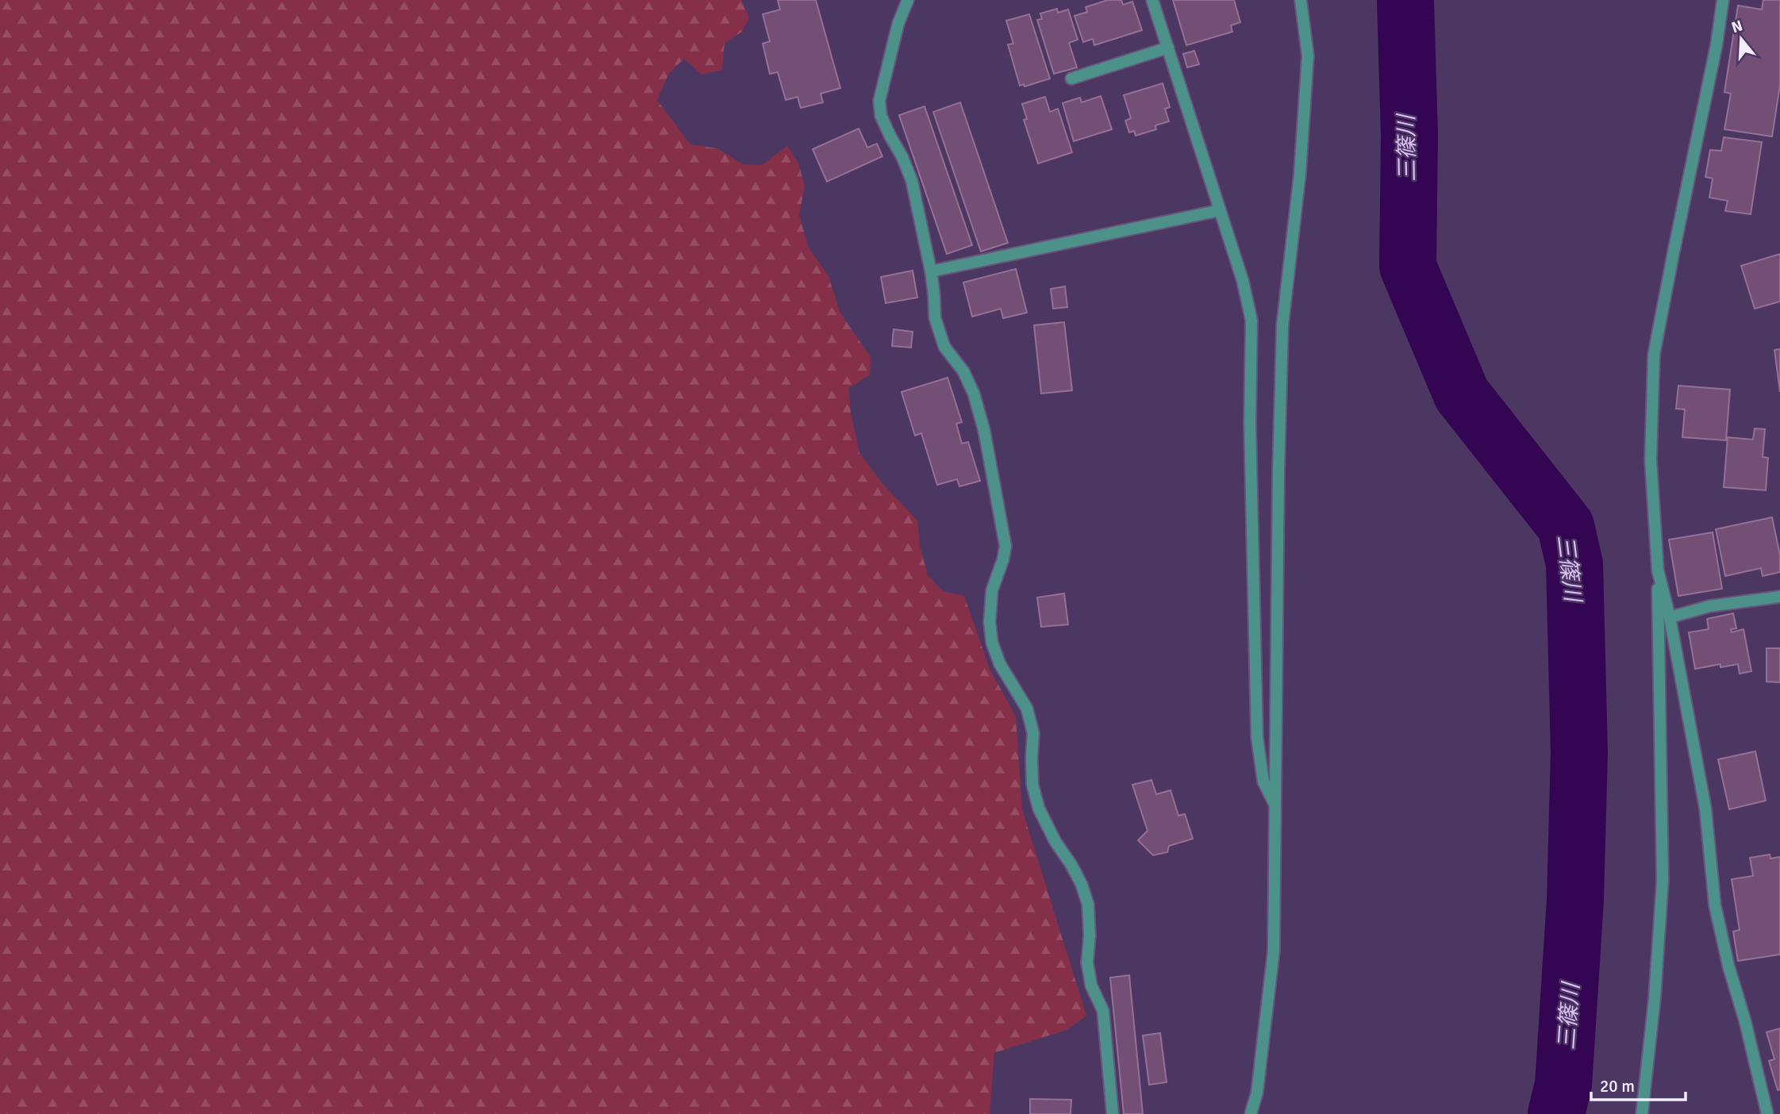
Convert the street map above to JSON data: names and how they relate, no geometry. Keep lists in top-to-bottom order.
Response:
{
  "water": ["三篠川"],
  "scale_bar": "20 m",
  "north": "top"
}
